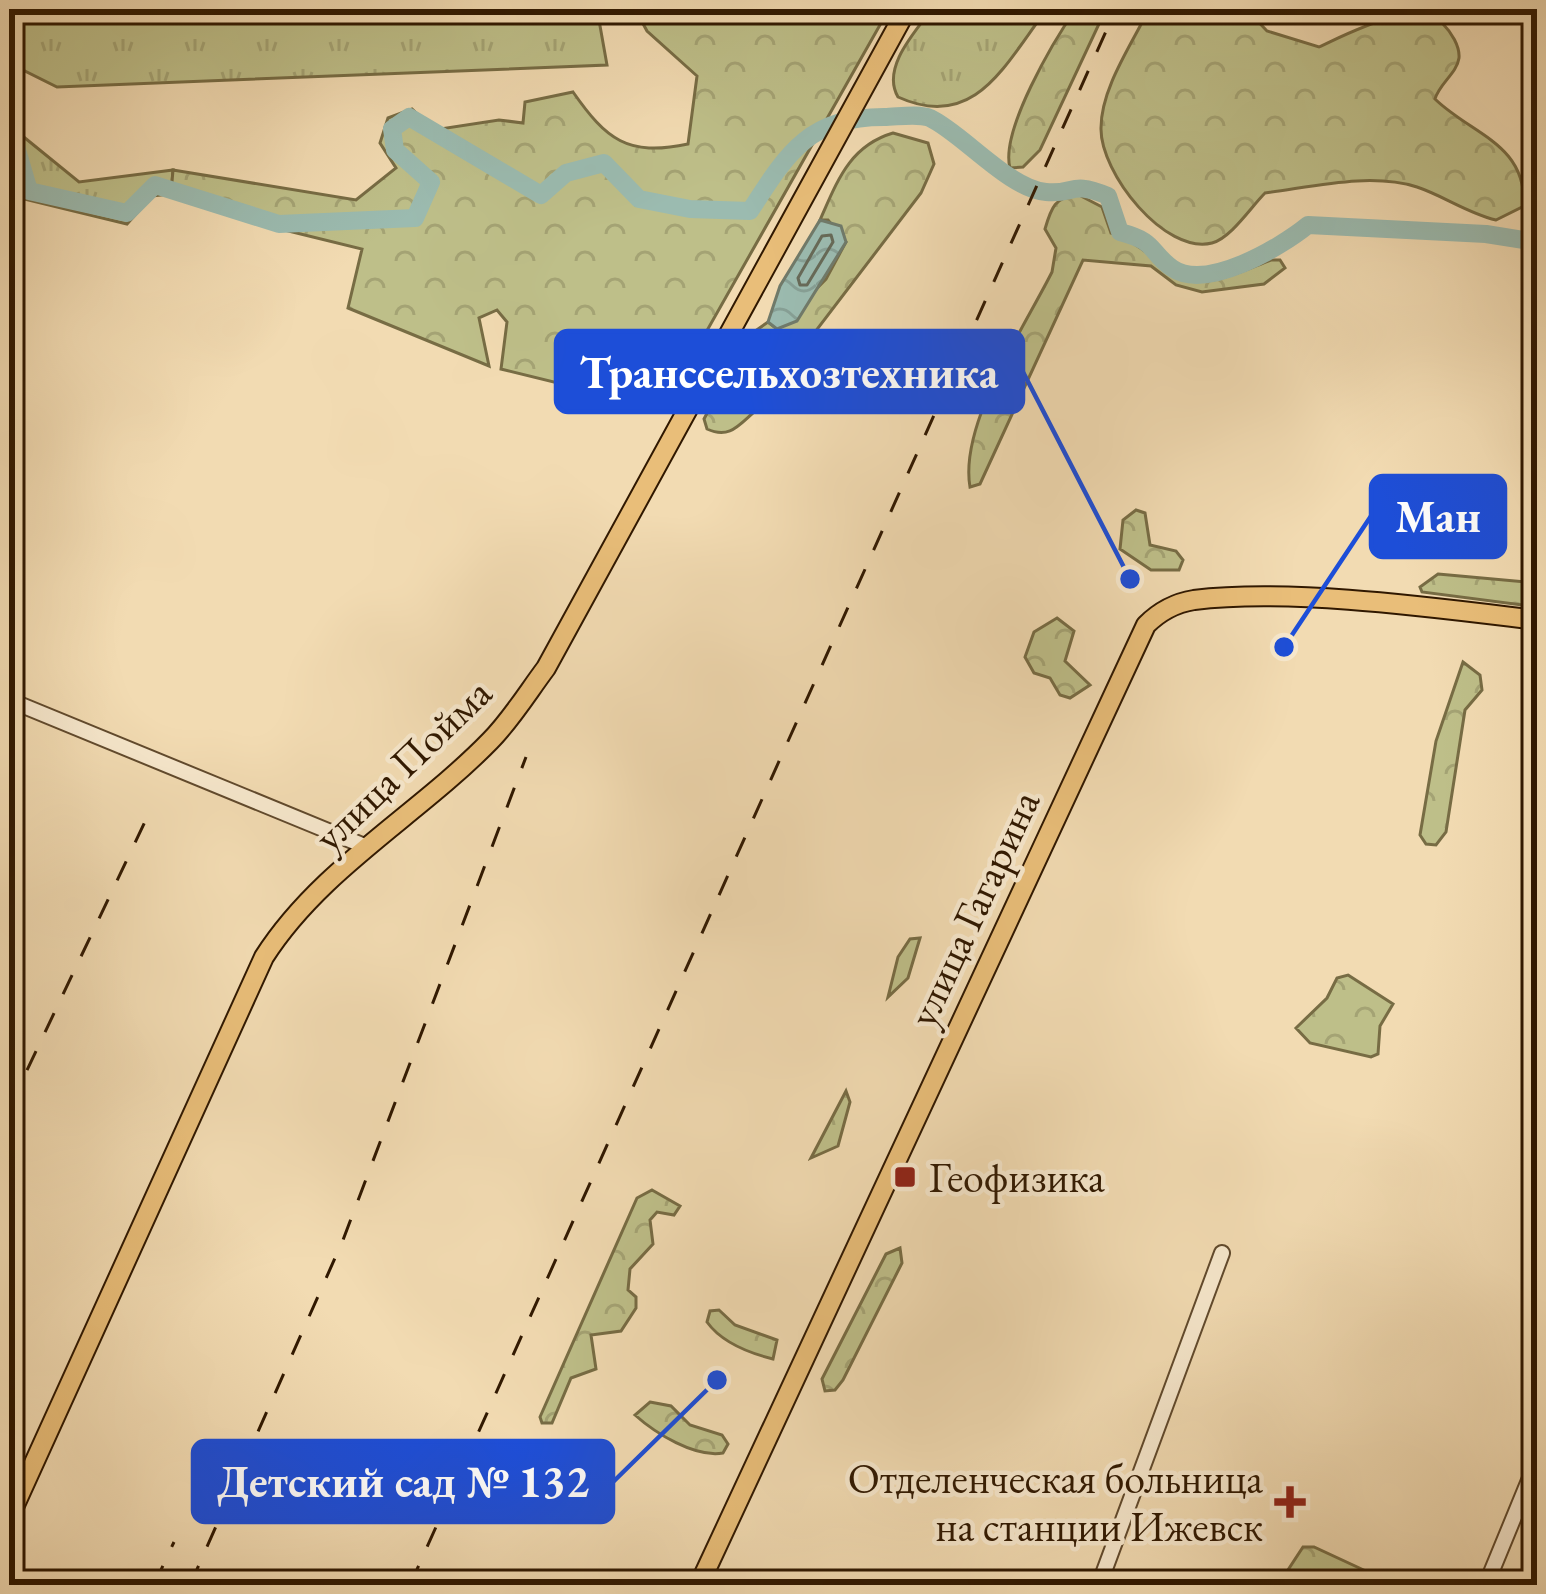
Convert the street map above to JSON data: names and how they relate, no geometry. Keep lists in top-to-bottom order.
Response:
{
  "streets": {
    "main road": ["улица Пойма", "улица Гагарина"]
  },
  "places": {
    "other": ["Транссельхозтехника", "Ман", "Детский сад № 132"],
    "transit": ["Геофизика"],
    "health": ["Отделенческая больница на станции Ижевск"]
  }
}
